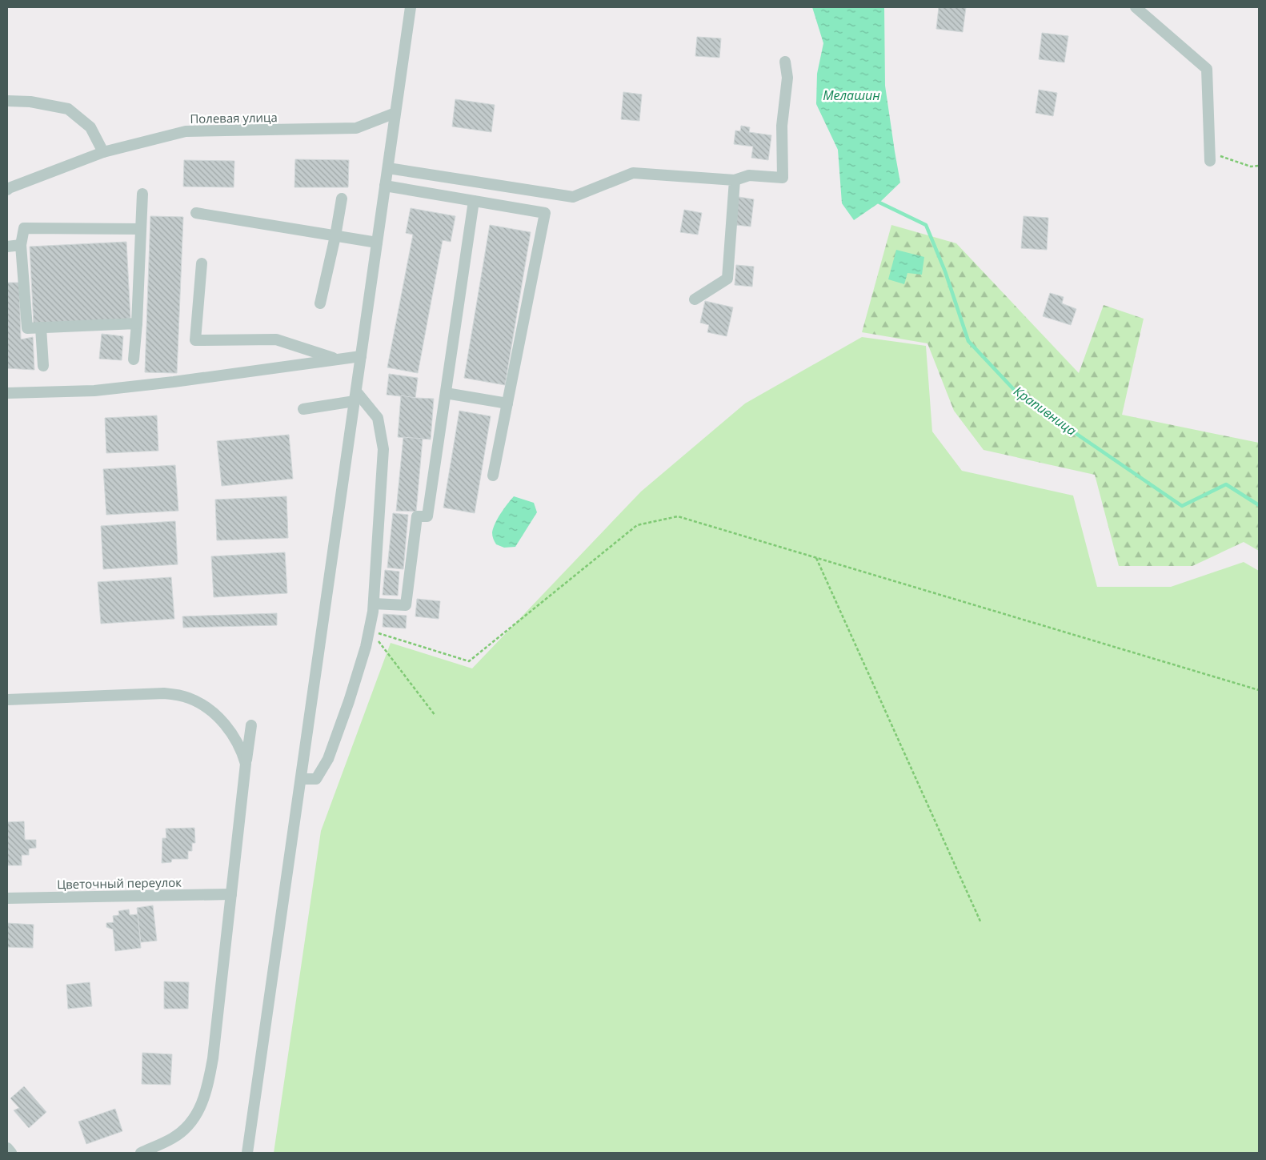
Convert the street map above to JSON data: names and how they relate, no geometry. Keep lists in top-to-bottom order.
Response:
{
  "streets": {
    "street": ["Полевая улица", "Цветочный переулок"]
  },
  "water": ["Мелашин", "Крапивница"]
}
